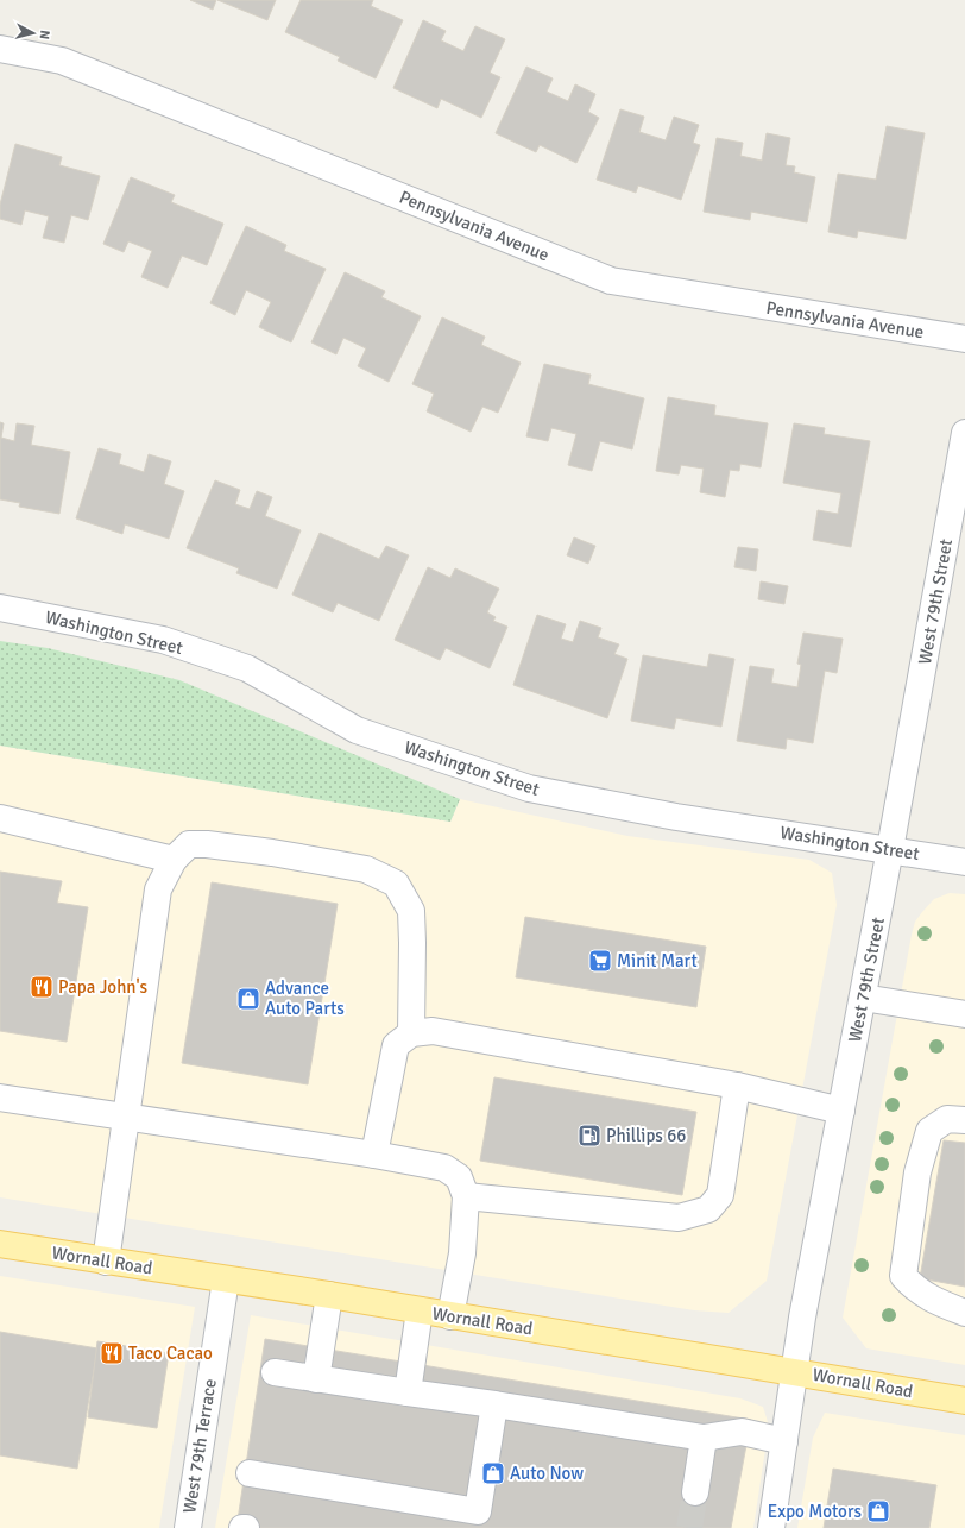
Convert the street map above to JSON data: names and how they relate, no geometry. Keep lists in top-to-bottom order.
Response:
{
  "streets": {
    "main road": ["Wornall Road"],
    "street": [
      "Pennsylvania Avenue",
      "West 79th Street",
      "Washington Street",
      "West 79th Terrace"
    ]
  },
  "crossings": [
    ["West 79th Street", "Washington Street"],
    ["West 79th Street", "Wornall Road"],
    ["Wornall Road", "West 79th Terrace"]
  ],
  "places": {
    "supermarket": ["Minit Mart"],
    "restaurant": ["Papa John's", "Taco Cacao"],
    "shop": ["Advance Auto Parts", "Auto Now", "Expo Motors"],
    "fuel station": ["Phillips 66"]
  },
  "north": "right"
}
